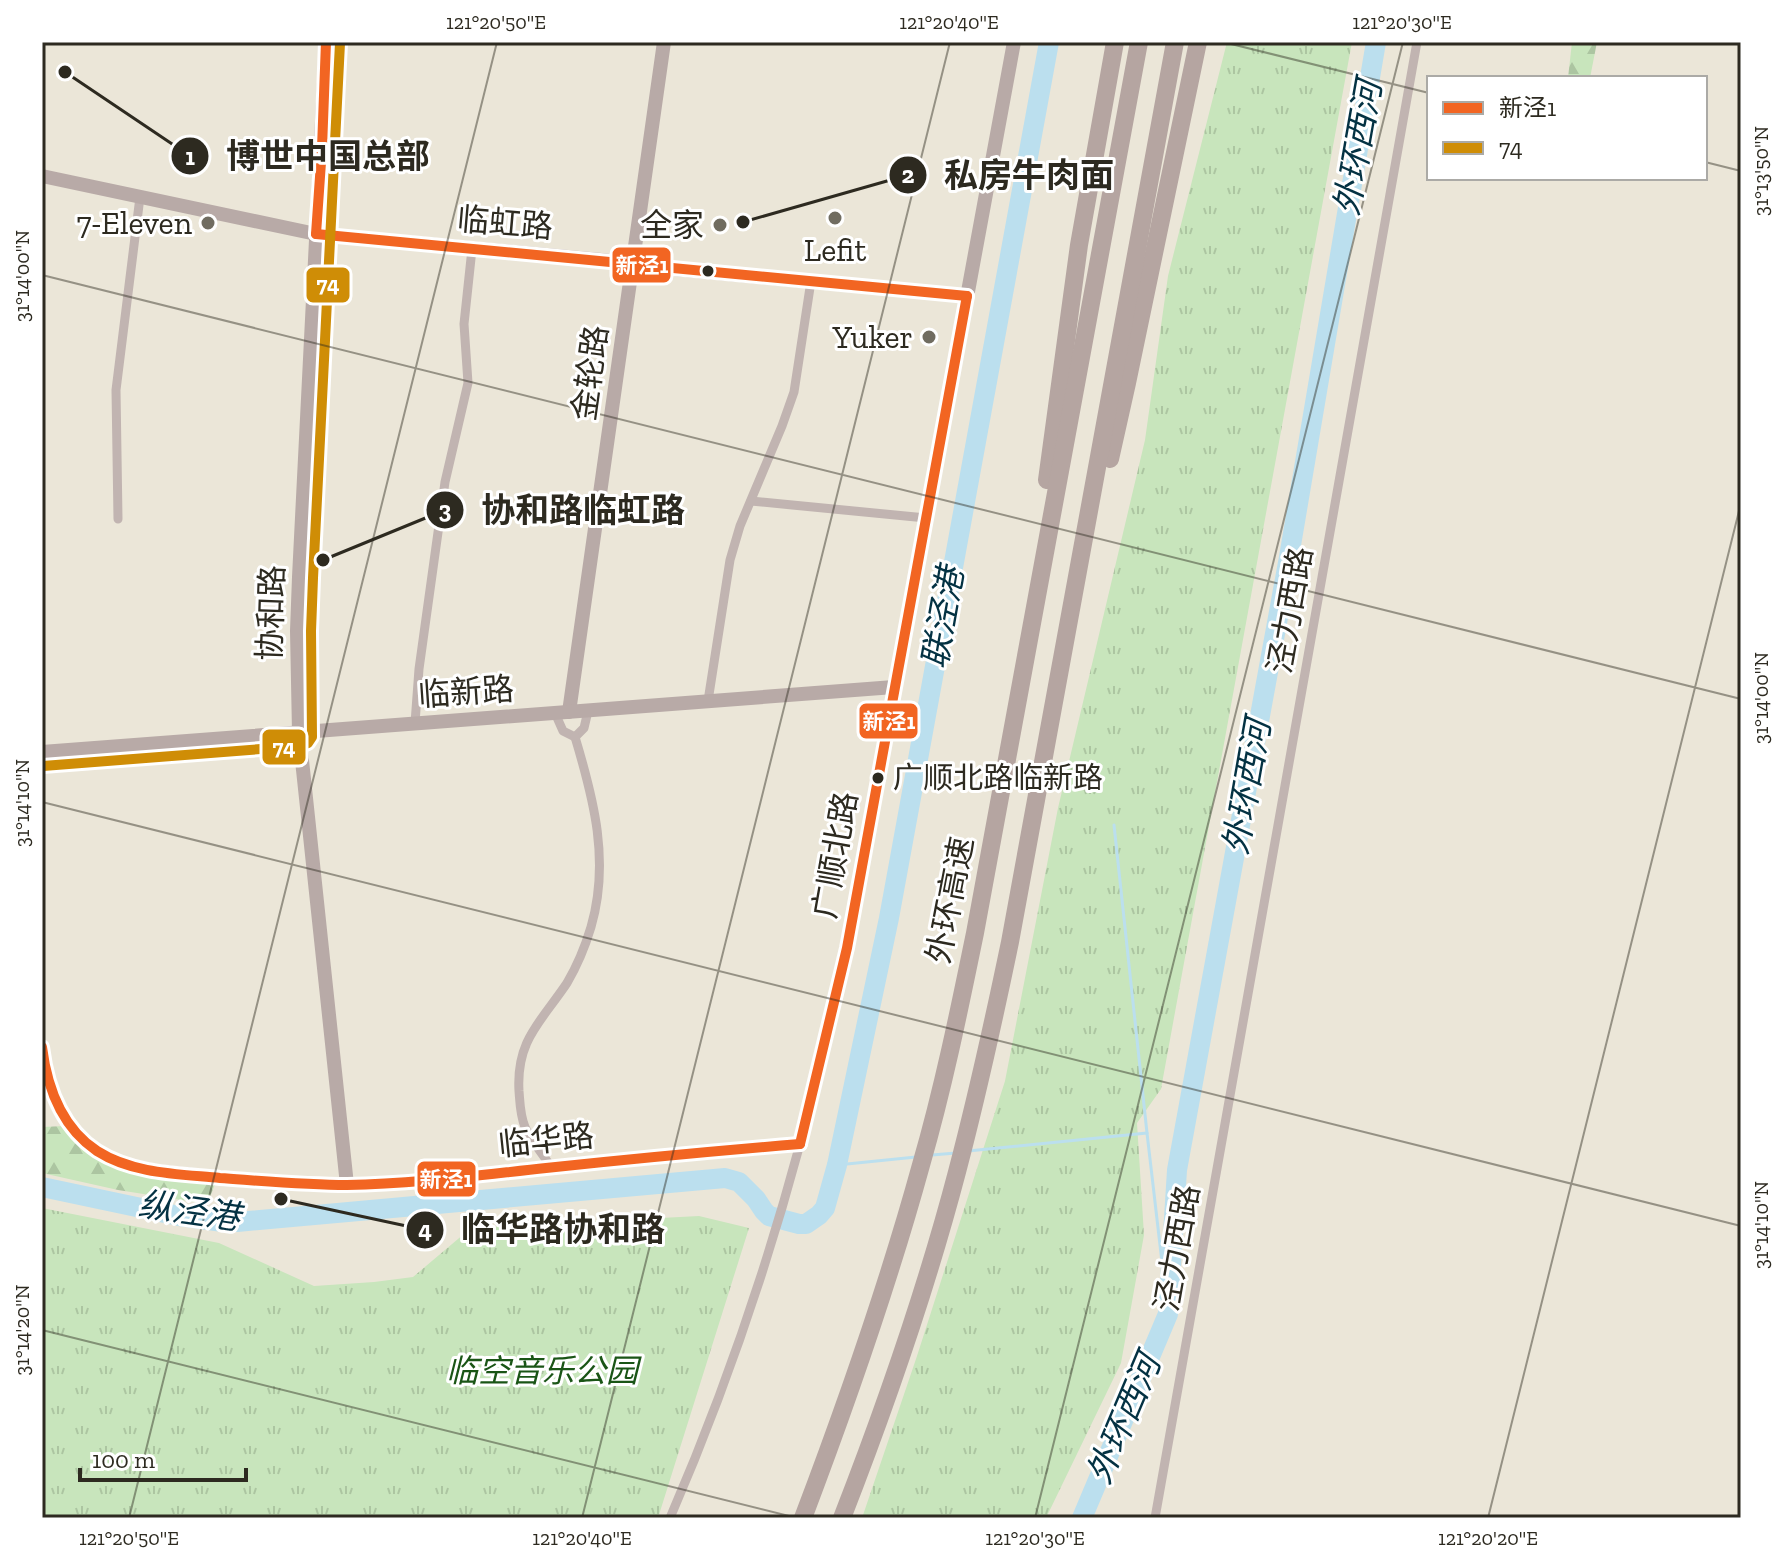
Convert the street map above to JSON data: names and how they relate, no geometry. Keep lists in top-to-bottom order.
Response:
{
  "streets": {
    "highway": ["外环高速"],
    "street": [
      "临虹路",
      "金轮路",
      "泾力西路",
      "协和路",
      "临新路",
      "广顺北路",
      "临华路"
    ]
  },
  "crossings": [
    ["临虹路", "金轮路"],
    ["临虹路", "协和路"],
    ["临虹路", "广顺北路"],
    ["金轮路", "临新路"],
    ["协和路", "临新路"],
    ["协和路", "临华路"],
    ["临新路", "广顺北路"],
    ["广顺北路", "临华路"]
  ],
  "water": ["外环西河", "联泾港", "纵泾港"],
  "parks": ["临空音乐公园"],
  "places": [
    "博世中国总部",
    "Lefit",
    "私房牛肉面",
    "7-Eleven",
    "全家",
    "Yuker",
    "协和路临虹路",
    "广顺北路临新路",
    "临华路协和路"
  ],
  "lines": ["transit line 新泾1", "transit line 74"],
  "legend": ["新泾1", "74"],
  "scale_bar": "100 m",
  "coordinates": [
    "121°20'50\"E",
    "121°20'40\"E",
    "121°20'30\"E",
    "31°13'50\"N",
    "31°14'00\"N",
    "31°14'10\"N",
    "31°14'20\"N",
    "121°20'20\"E"
  ]
}
